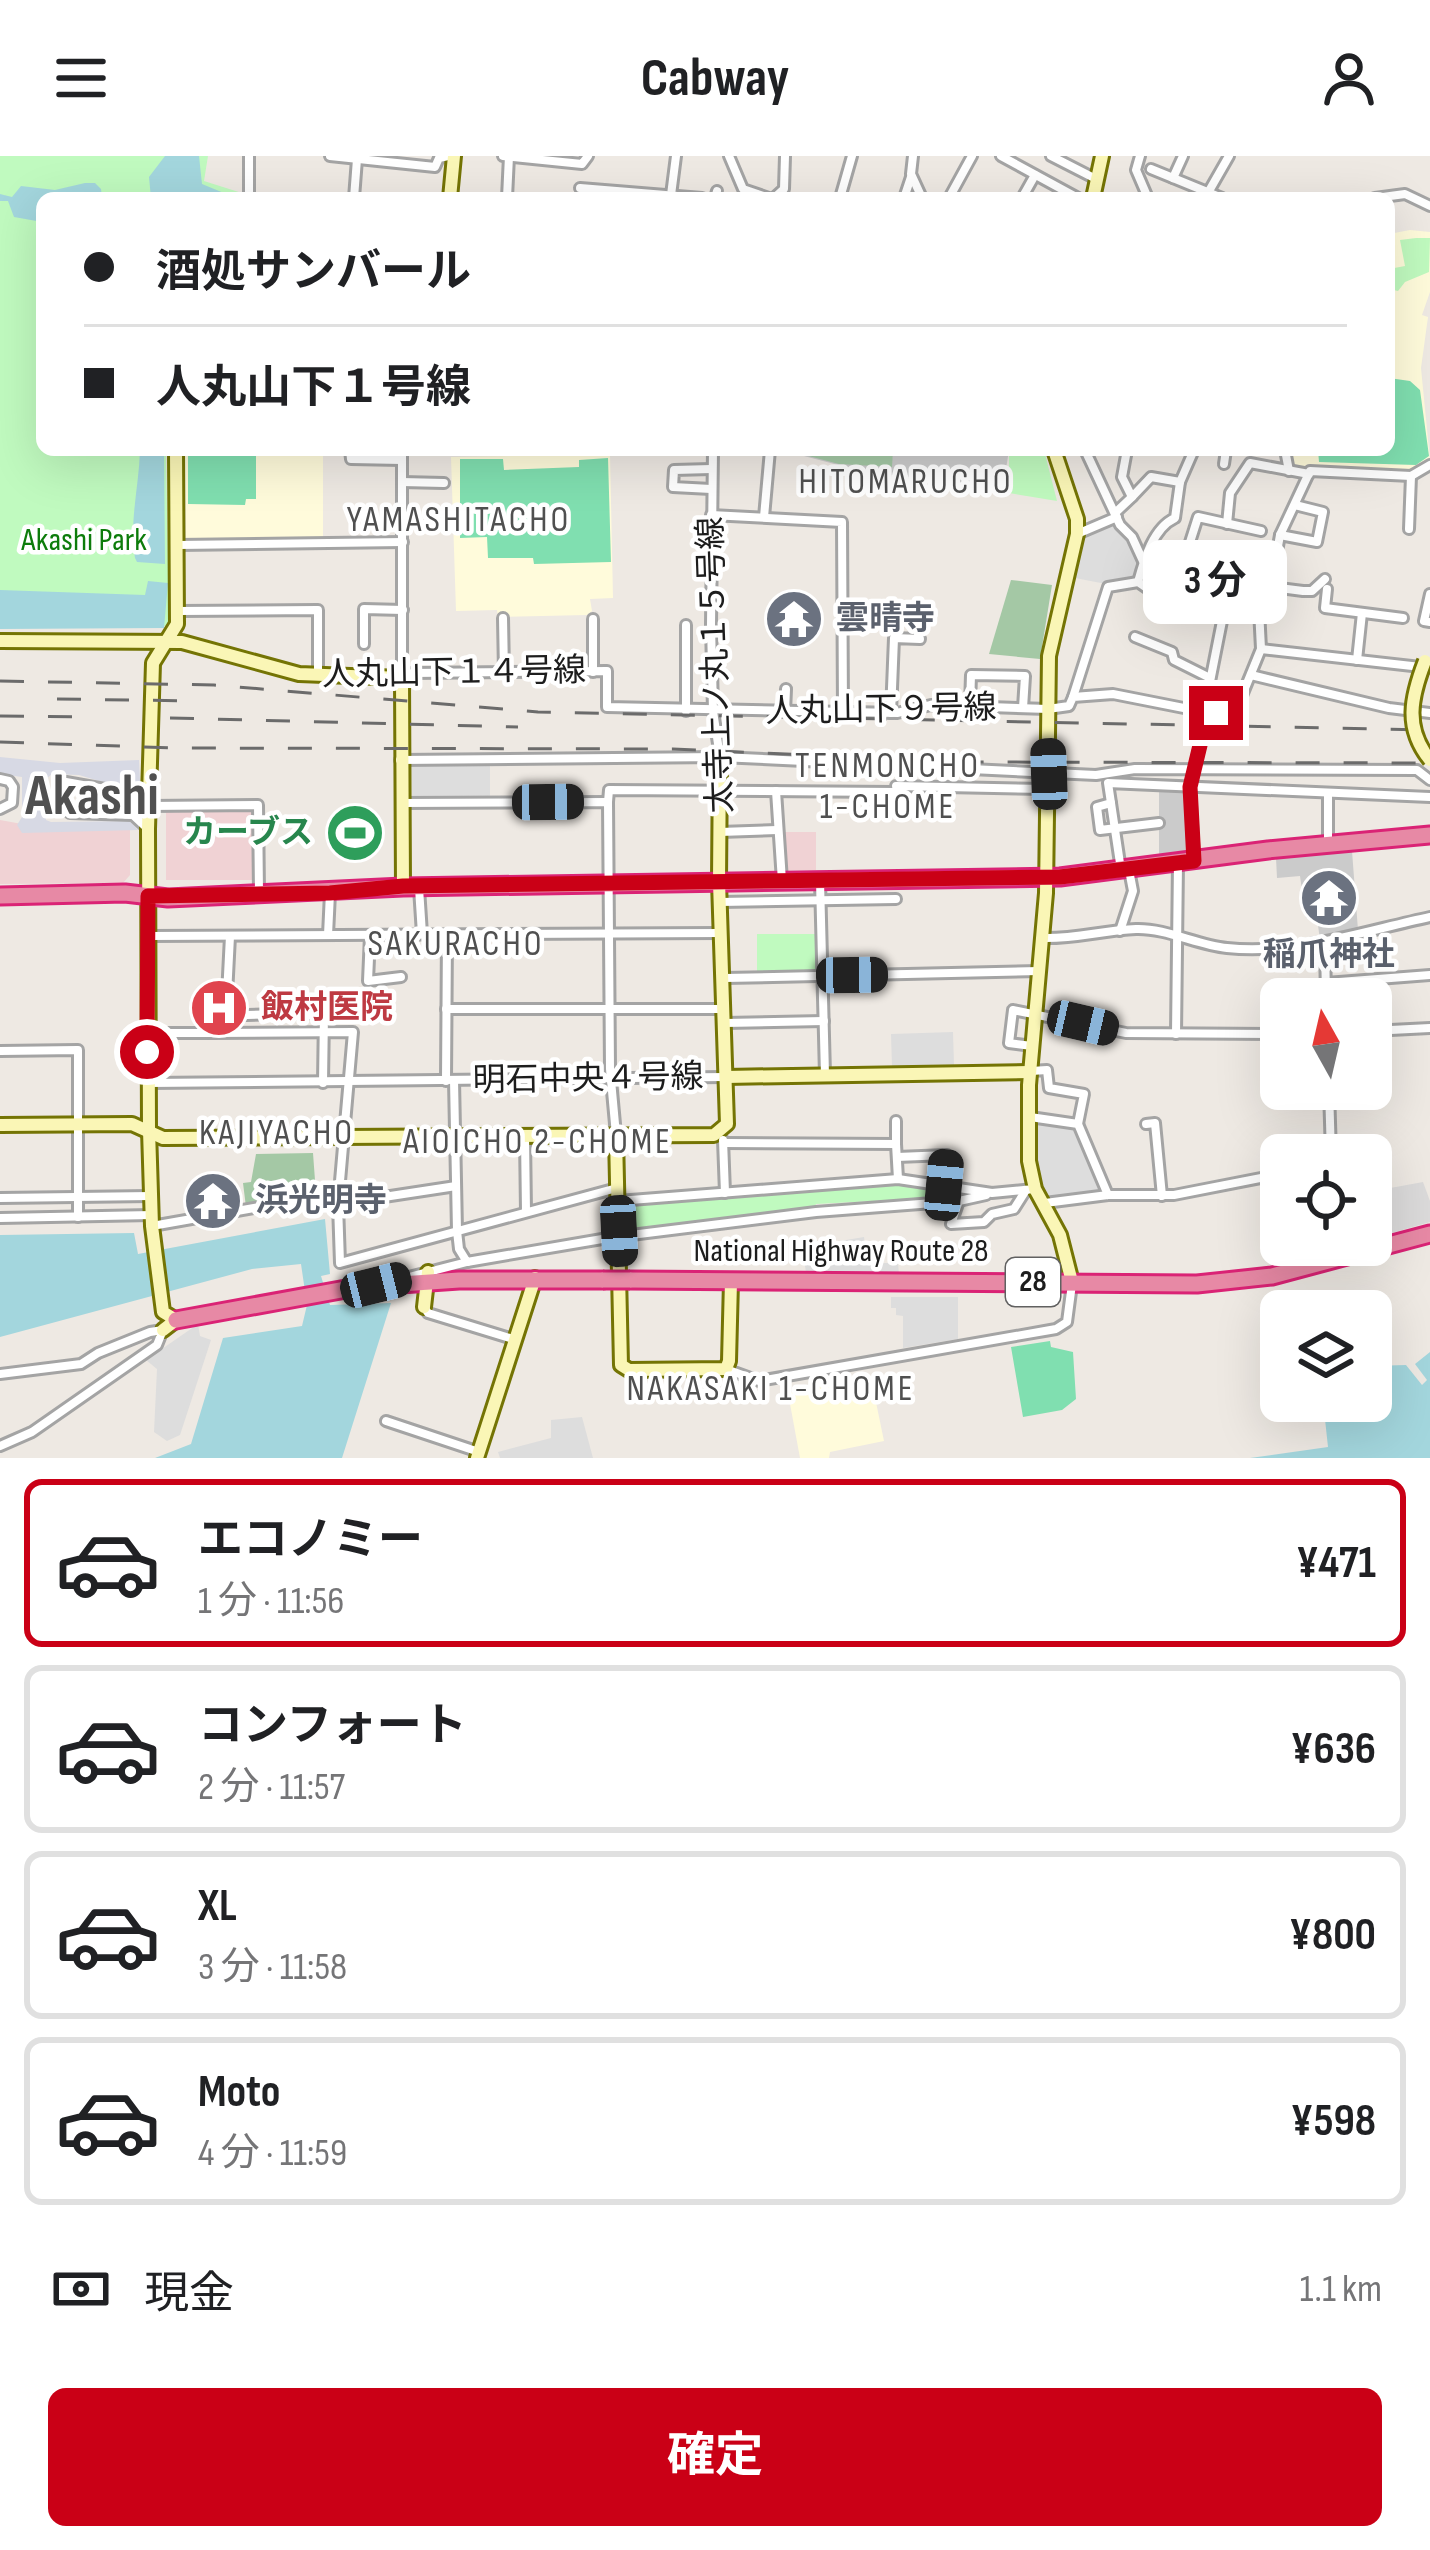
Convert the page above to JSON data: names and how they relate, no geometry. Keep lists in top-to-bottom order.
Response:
{
  "streets": {
    "highway": ["National Highway Route 28", "28"],
    "street": [
      "太寺上ノ丸１５号線",
      "人丸山下１４号線",
      "人丸山下９号線",
      "明石中央４号線"
    ]
  },
  "crossings": [
    ["太寺上ノ丸１５号線", "人丸山下１４号線"],
    ["太寺上ノ丸１５号線", "人丸山下９号線"],
    ["太寺上ノ丸１５号線", "明石中央４号線"],
    ["人丸山下１４号線", "人丸山下９号線"]
  ],
  "districts": [
    "HITOMARUCHO",
    "YAMASHITACHO",
    "TENMONCHO 1-CHOME",
    "Akashi",
    "SAKURACHO",
    "KAJIYACHO",
    "AIOICHO 2-CHOME",
    "NAKASAKI 1-CHOME"
  ],
  "parks": ["Akashi Park"],
  "places": {
    "temple": ["雲晴寺", "稲爪神社", "浜光明寺"],
    "sports": ["カーブス"],
    "hospital": ["飯村医院"]
  },
  "north": "top",
  "page": {
    "header": "Cabway",
    "banner": ["酒処サンバール", "人丸山下１号線"],
    "bubble": "3 分",
    "list": [
      {
        "name": "エコノミー",
        "note": "1 分 · 11:56",
        "value": "¥471"
      },
      {
        "name": "コンフォート",
        "note": "2 分 · 11:57",
        "value": "¥636"
      },
      {
        "name": "XL",
        "note": "3 分 · 11:58",
        "value": "¥800"
      },
      {
        "name": "Moto",
        "note": "4 分 · 11:59",
        "value": "¥598"
      }
    ],
    "pay": ["現金", "1.1 km"],
    "buttons": "確定"
  }
}
